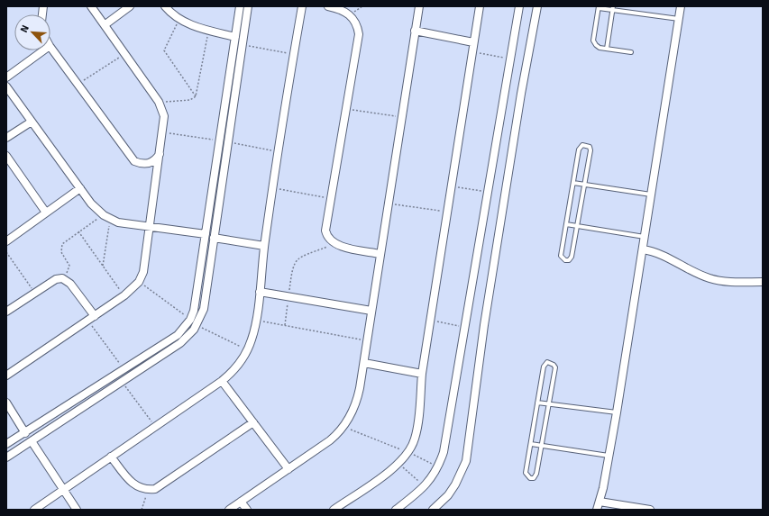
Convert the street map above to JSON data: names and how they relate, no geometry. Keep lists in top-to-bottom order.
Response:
{
  "north": "top left"
}
